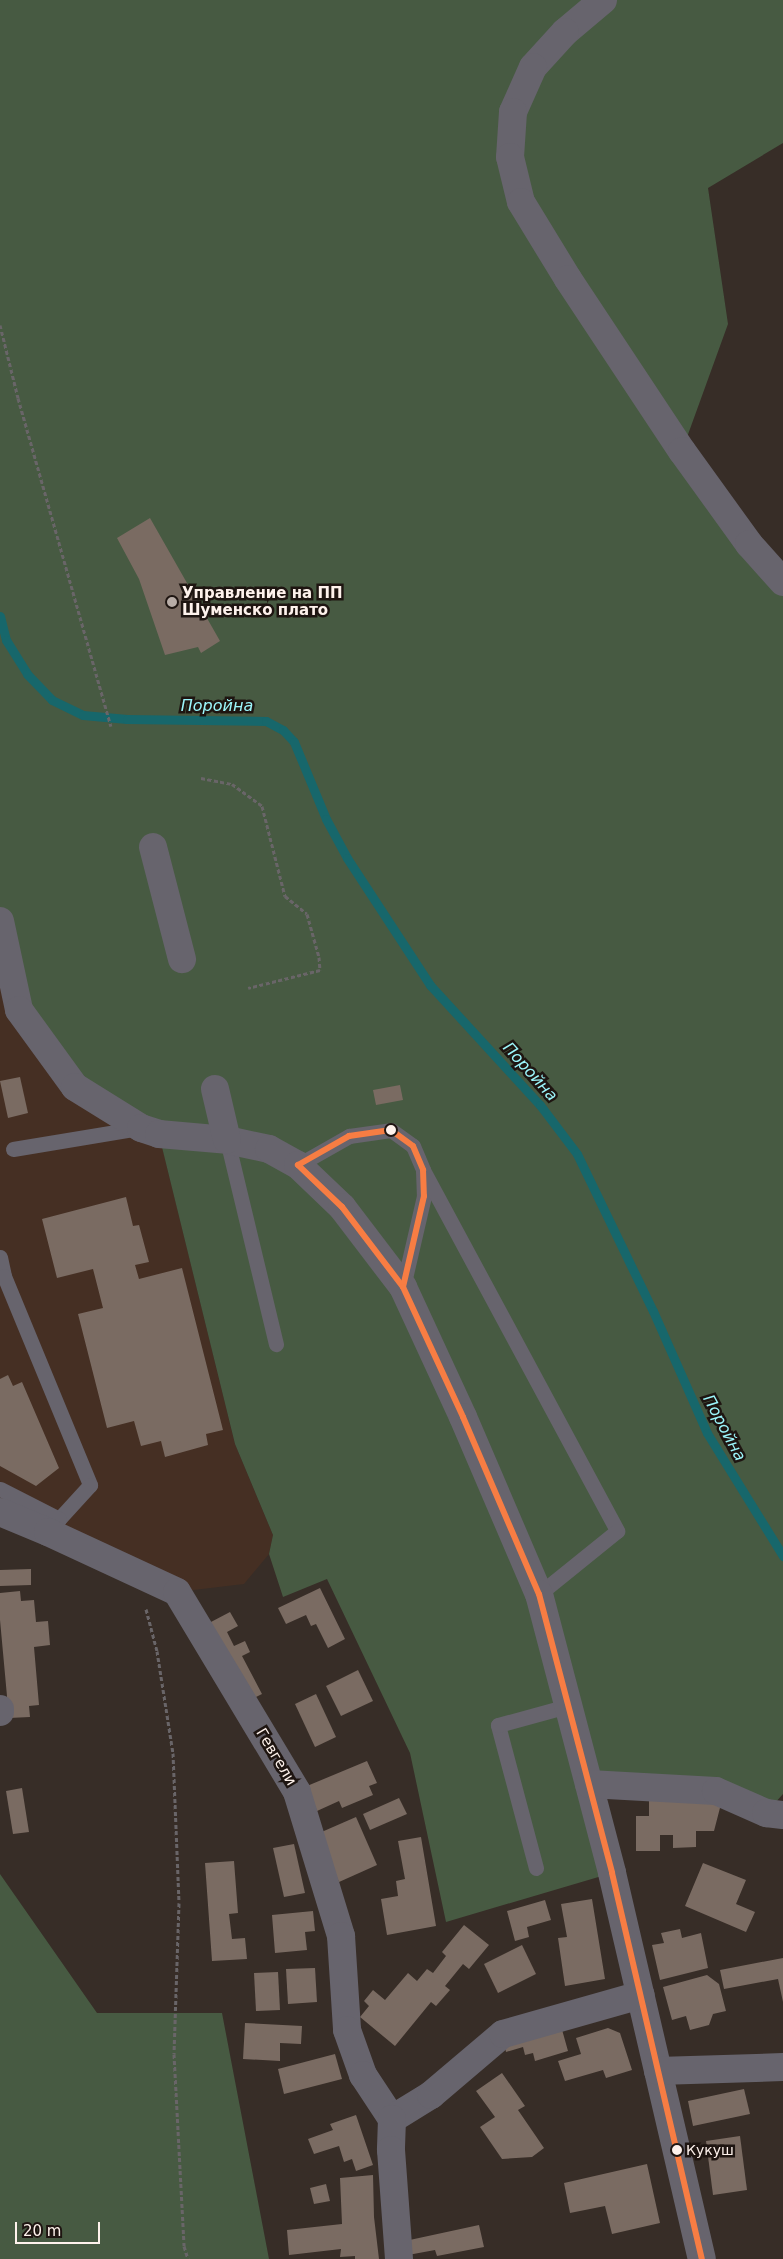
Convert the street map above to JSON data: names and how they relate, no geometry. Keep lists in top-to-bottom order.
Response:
{
  "streets": {
    "street": ["Гевгели"]
  },
  "water": ["Поройна"],
  "places": ["Управление на ПП Шуменско плато", "Кукуш"],
  "scale_bar": "20 m"
}
